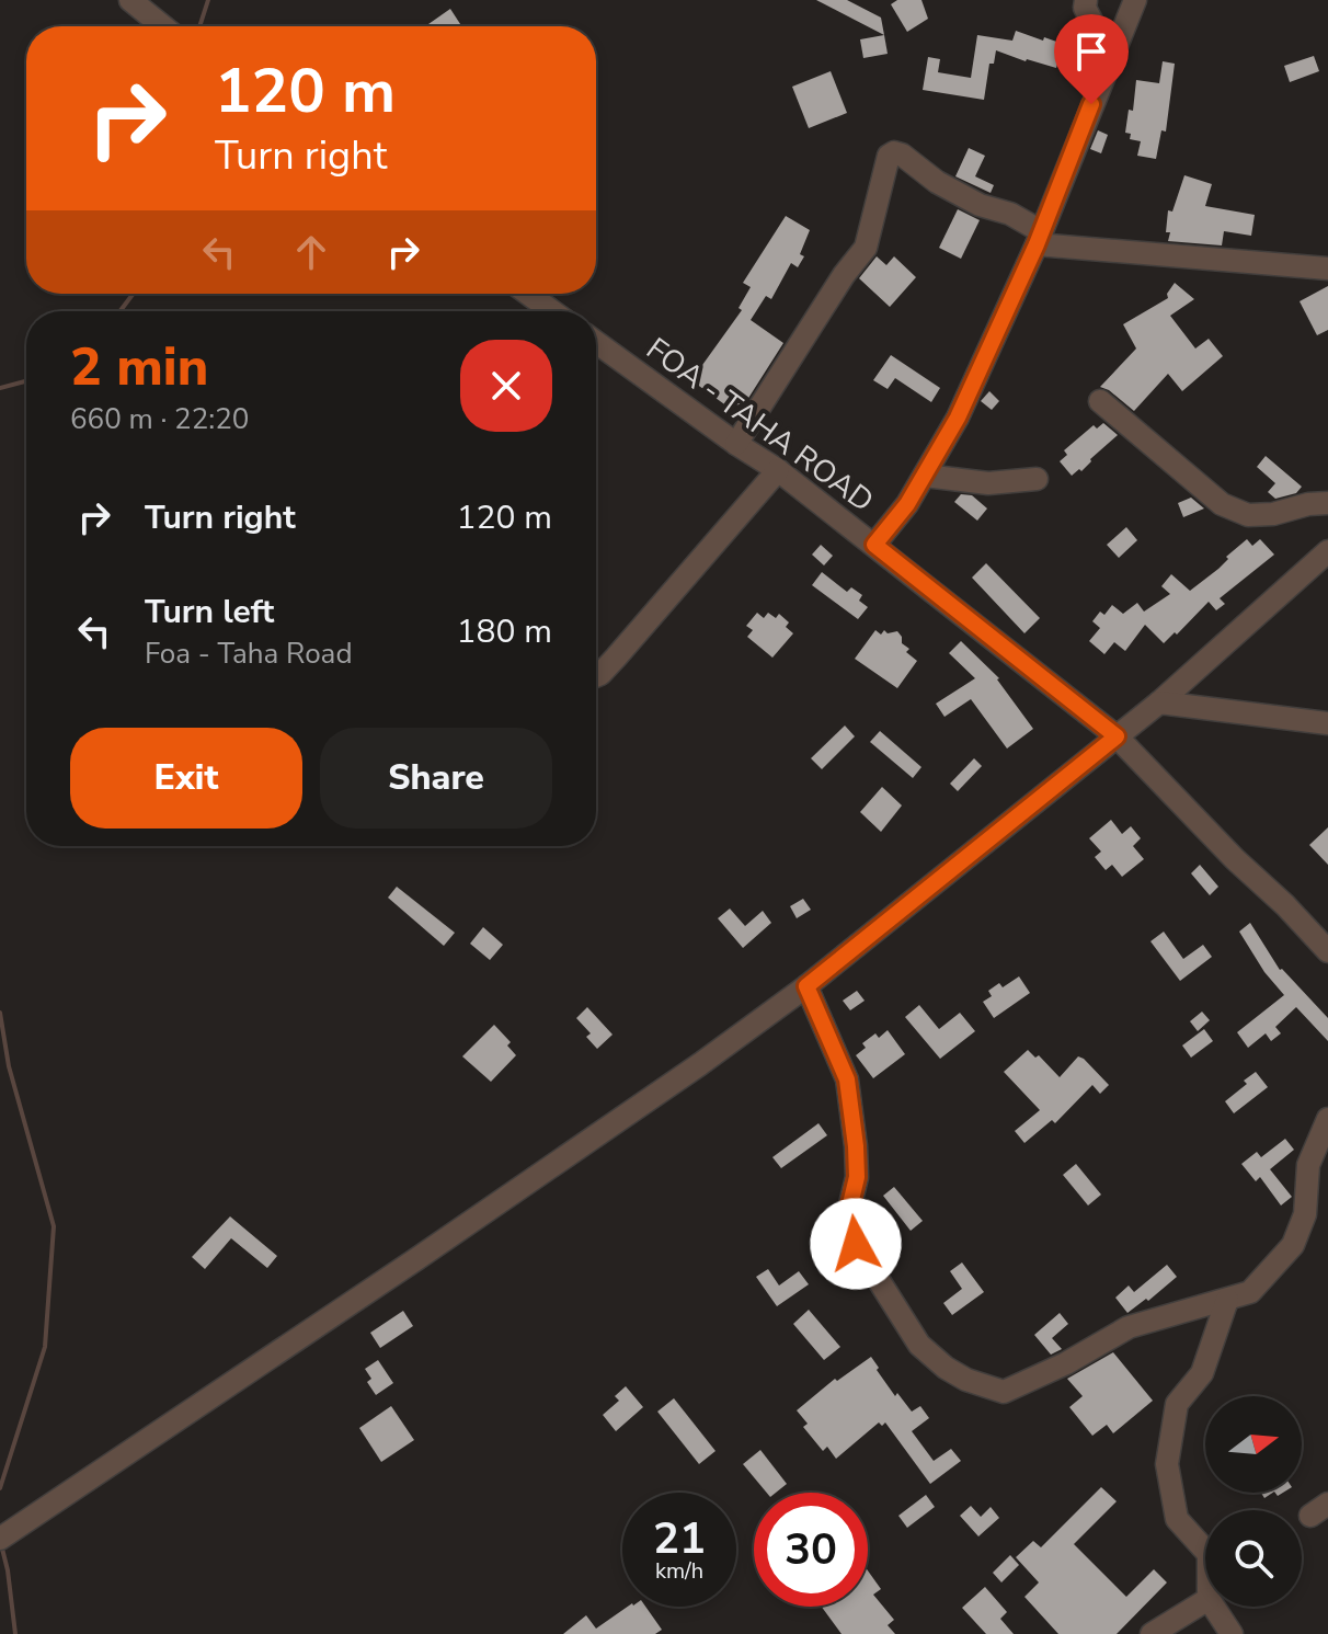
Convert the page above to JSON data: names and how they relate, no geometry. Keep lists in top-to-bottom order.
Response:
{
  "streets": {
    "street": ["FOA - TAHA ROAD"]
  },
  "north": "right",
  "page": {
    "turn": ["120 m", "Turn right"],
    "heading": ["2 min", "660 m · 22:20"],
    "list": [
      {
        "name": "Turn right",
        "value": "120 m"
      },
      {
        "name": "Turn left",
        "note": "Foa - Taha Road",
        "value": "180 m"
      }
    ],
    "buttons": ["Exit", "Share"],
    "speed": "21 km/h",
    "limit": "30"
  }
}
